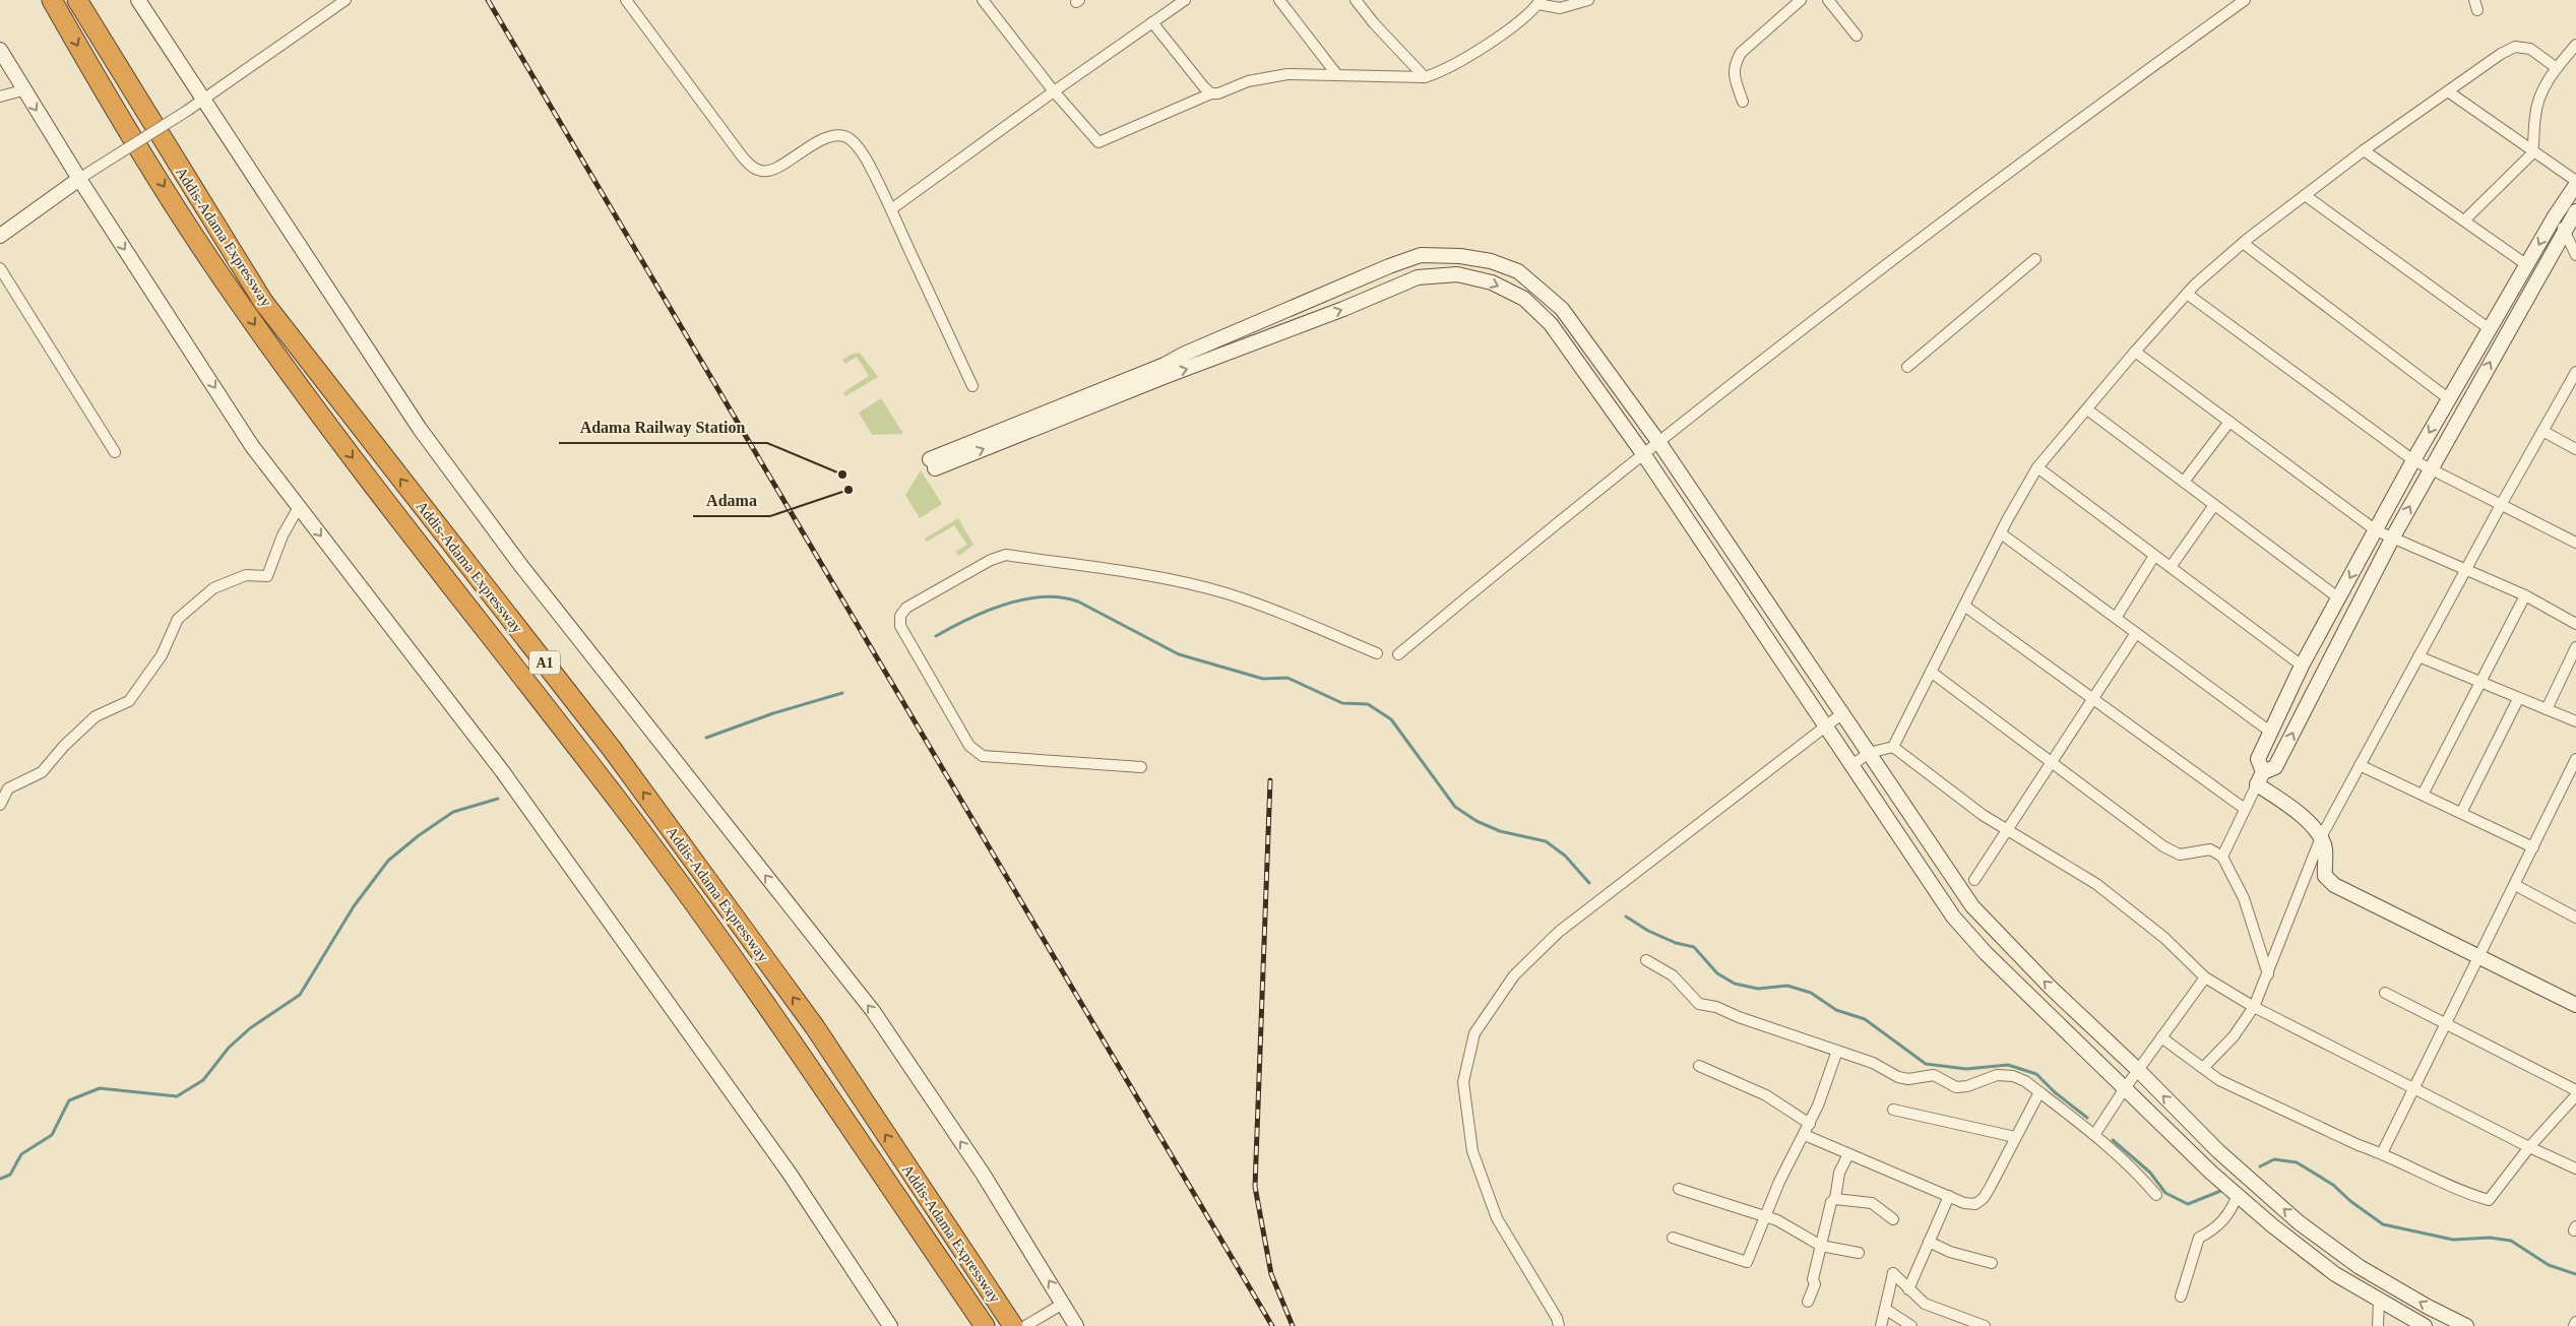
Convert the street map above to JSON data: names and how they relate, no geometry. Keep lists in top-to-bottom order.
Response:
{
  "streets": {
    "highway": ["Addis-Adama Expressway", "A1"]
  },
  "places": ["Adama Railway Station", "Adama"]
}
